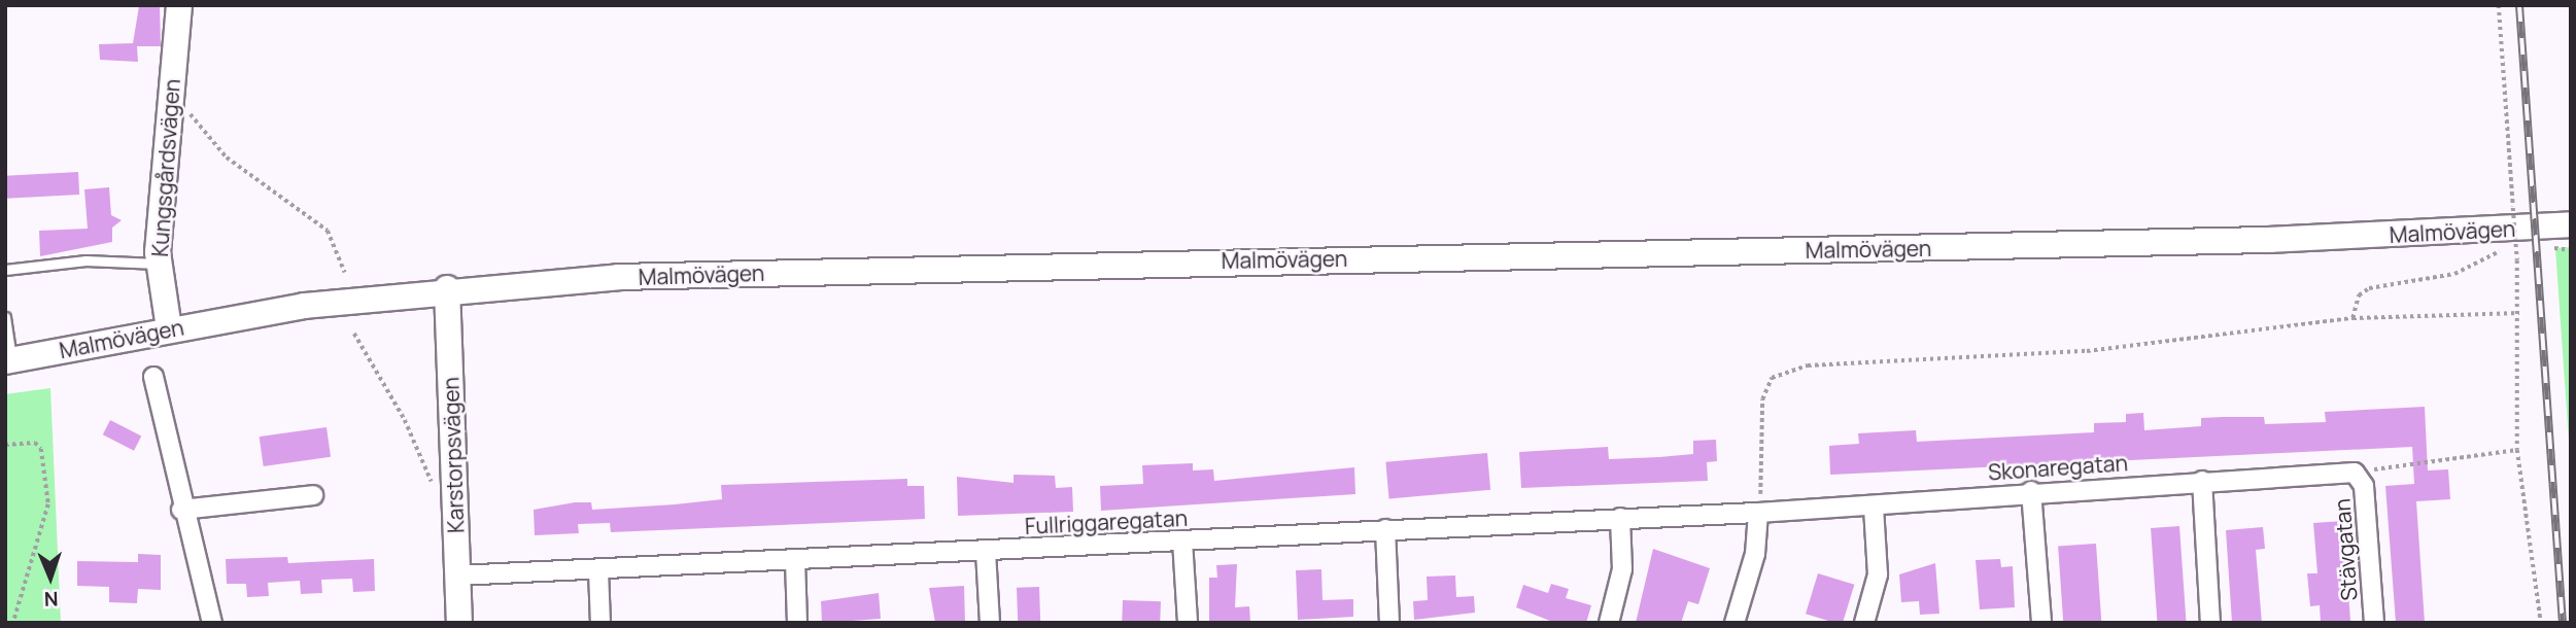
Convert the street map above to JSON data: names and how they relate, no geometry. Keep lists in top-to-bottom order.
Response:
{
  "streets": {
    "main road": ["Kungsgårdsvägen", "Malmövägen", "Karstorpsvägen"],
    "street": ["Skonaregatan", "Fullriggaregatan", "Stävgatan"]
  },
  "crossings": [
    ["Kungsgårdsvägen", "Malmövägen"],
    ["Malmövägen", "Karstorpsvägen"],
    ["Karstorpsvägen", "Fullriggaregatan"],
    ["Skonaregatan", "Fullriggaregatan"],
    ["Skonaregatan", "Stävgatan"]
  ],
  "north": "bottom"
}
